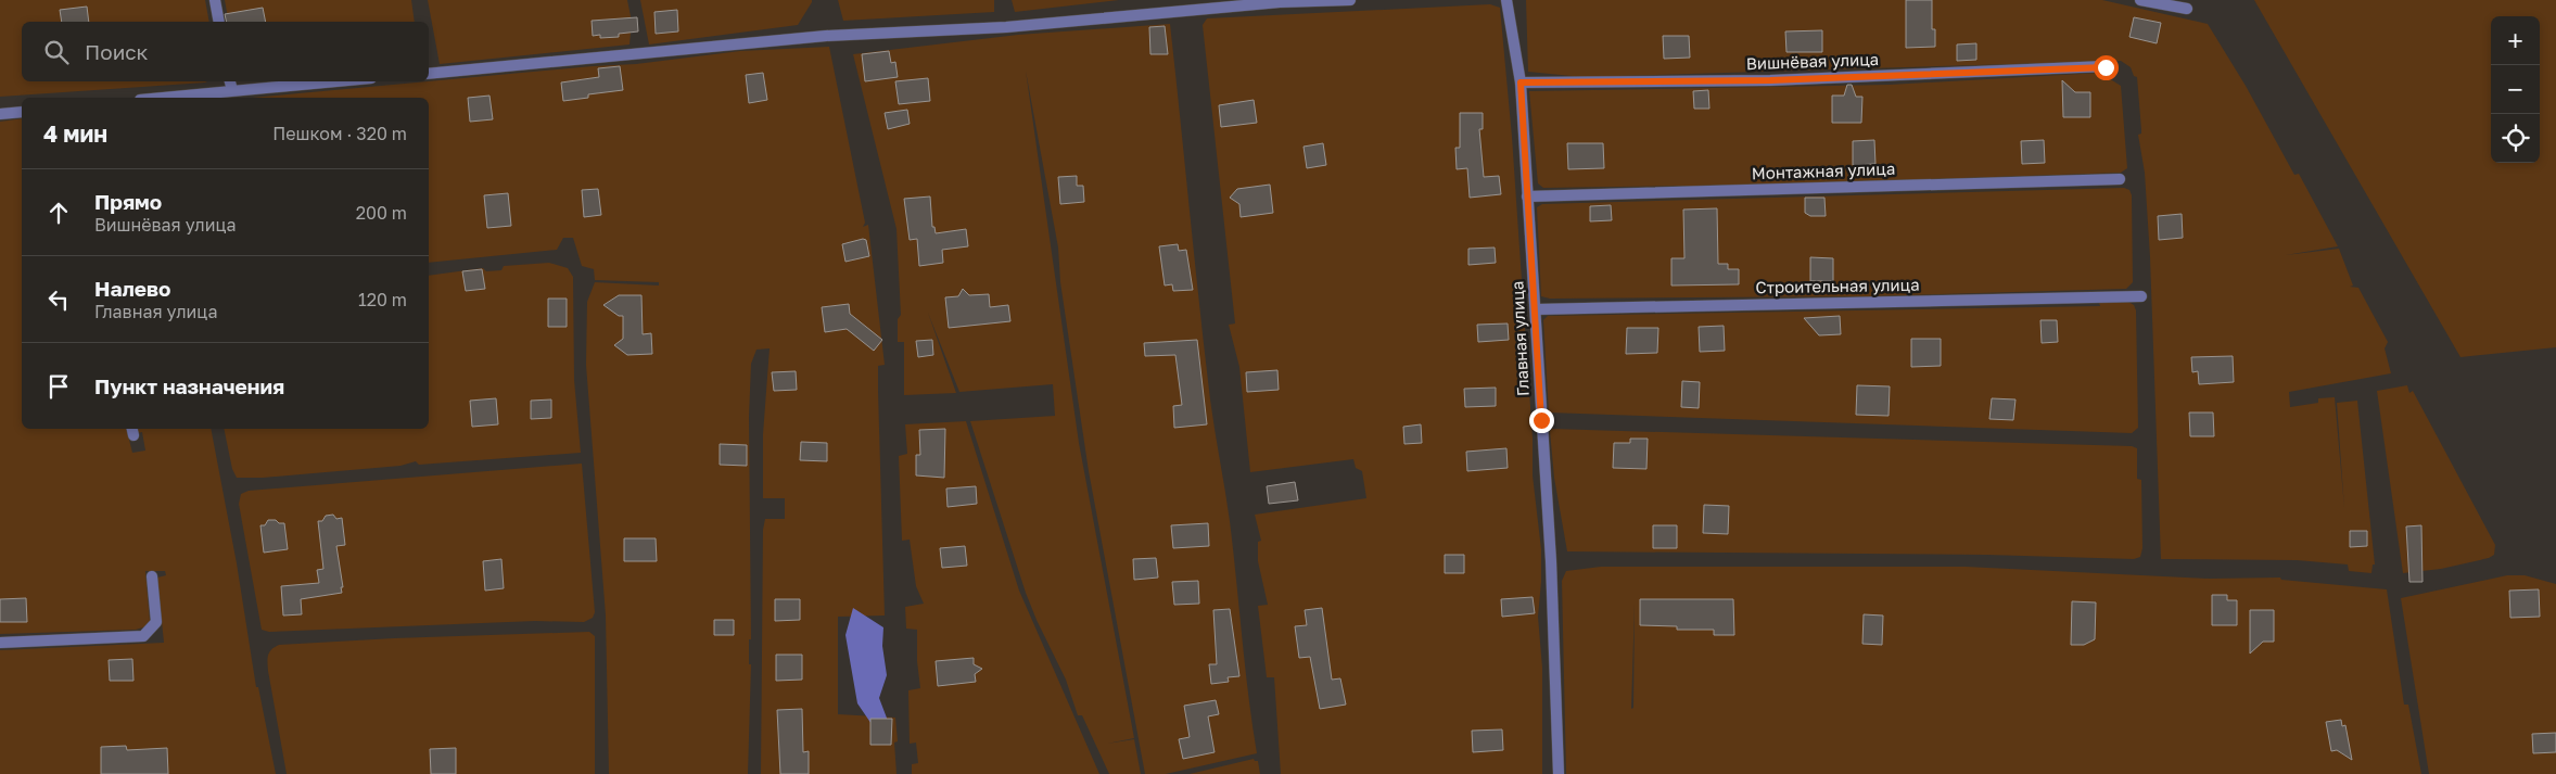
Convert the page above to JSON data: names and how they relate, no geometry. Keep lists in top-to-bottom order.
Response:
{
  "streets": {
    "street": [
      "Вишнёвая улица",
      "Монтажная улица",
      "Строительная улица",
      "Главная улица"
    ]
  },
  "crossings": [
    ["Вишнёвая улица", "Главная улица"],
    ["Монтажная улица", "Главная улица"],
    ["Строительная улица", "Главная улица"]
  ],
  "page": {
    "map_buttons": ["+", "−"],
    "search": "Поиск",
    "heading": ["4 мин", "Пешком · 320 m"],
    "list": [
      ["Прямо", "Вишнёвая улица", "200 m"],
      ["Налево", "Главная улица", "120 m"],
      "Пункт назначения"
    ]
  }
}
